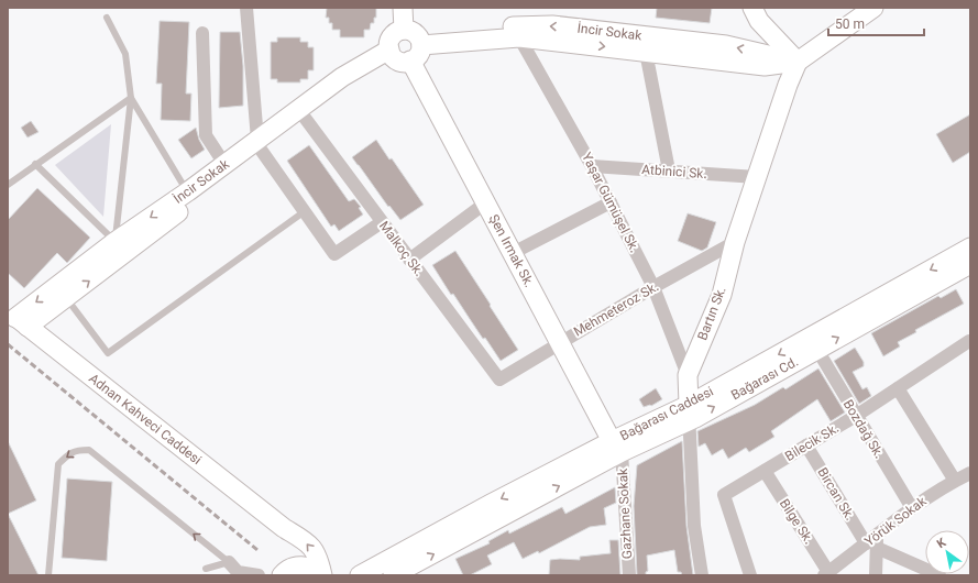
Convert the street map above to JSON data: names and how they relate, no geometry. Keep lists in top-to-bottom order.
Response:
{
  "streets": {
    "main road": [
      "İncir Sokak",
      "Şen Irmak Sk.",
      "Bartın Sk.",
      "Bağarası Cd.",
      "Bağarası Caddesi",
      "Adnan Kahveci Caddesi"
    ],
    "street": [
      "Atbinici Sk.",
      "Yaşar Gümüşel Sk.",
      "Malkoç Sk.",
      "Mehmeteroz Sk.",
      "Bozdağ Sk.",
      "Bilecik Sk.",
      "Bircan Sk.",
      "Gazhane Sokak",
      "Bilge Sk.",
      "Yörük Sokak"
    ]
  },
  "crossings": [
    ["İncir Sokak", "Yaşar Gümüşel Sk."],
    ["İncir Sokak", "Malkoç Sk."],
    ["İncir Sokak", "Şen Irmak Sk."],
    ["İncir Sokak", "Bartın Sk."],
    ["İncir Sokak", "Adnan Kahveci Caddesi"],
    ["Atbinici Sk.", "Yaşar Gümüşel Sk."],
    ["Atbinici Sk.", "Bartın Sk."],
    ["Yaşar Gümüşel Sk.", "Mehmeteroz Sk."],
    ["Yaşar Gümüşel Sk.", "Bartın Sk."],
    ["Malkoç Sk.", "Mehmeteroz Sk."],
    ["Şen Irmak Sk.", "Mehmeteroz Sk."],
    ["Şen Irmak Sk.", "Bağarası Caddesi"],
    ["Şen Irmak Sk.", "Gazhane Sokak"],
    ["Mehmeteroz Sk.", "Bartın Sk."],
    ["Bartın Sk.", "Bağarası Cd."],
    ["Bartın Sk.", "Bağarası Caddesi"],
    ["Bağarası Cd.", "Bağarası Caddesi"],
    ["Bağarası Cd.", "Bozdağ Sk."],
    ["Bağarası Caddesi", "Gazhane Sokak"],
    ["Bozdağ Sk.", "Bilecik Sk."],
    ["Bozdağ Sk.", "Yörük Sokak"],
    ["Bilecik Sk.", "Bircan Sk."],
    ["Bilecik Sk.", "Bilge Sk."],
    ["Bircan Sk.", "Yörük Sokak"],
    ["Bilge Sk.", "Yörük Sokak"]
  ],
  "one_way": ["Bağarası Cd."],
  "scale_bar": "50 m",
  "north": "top left"
}
